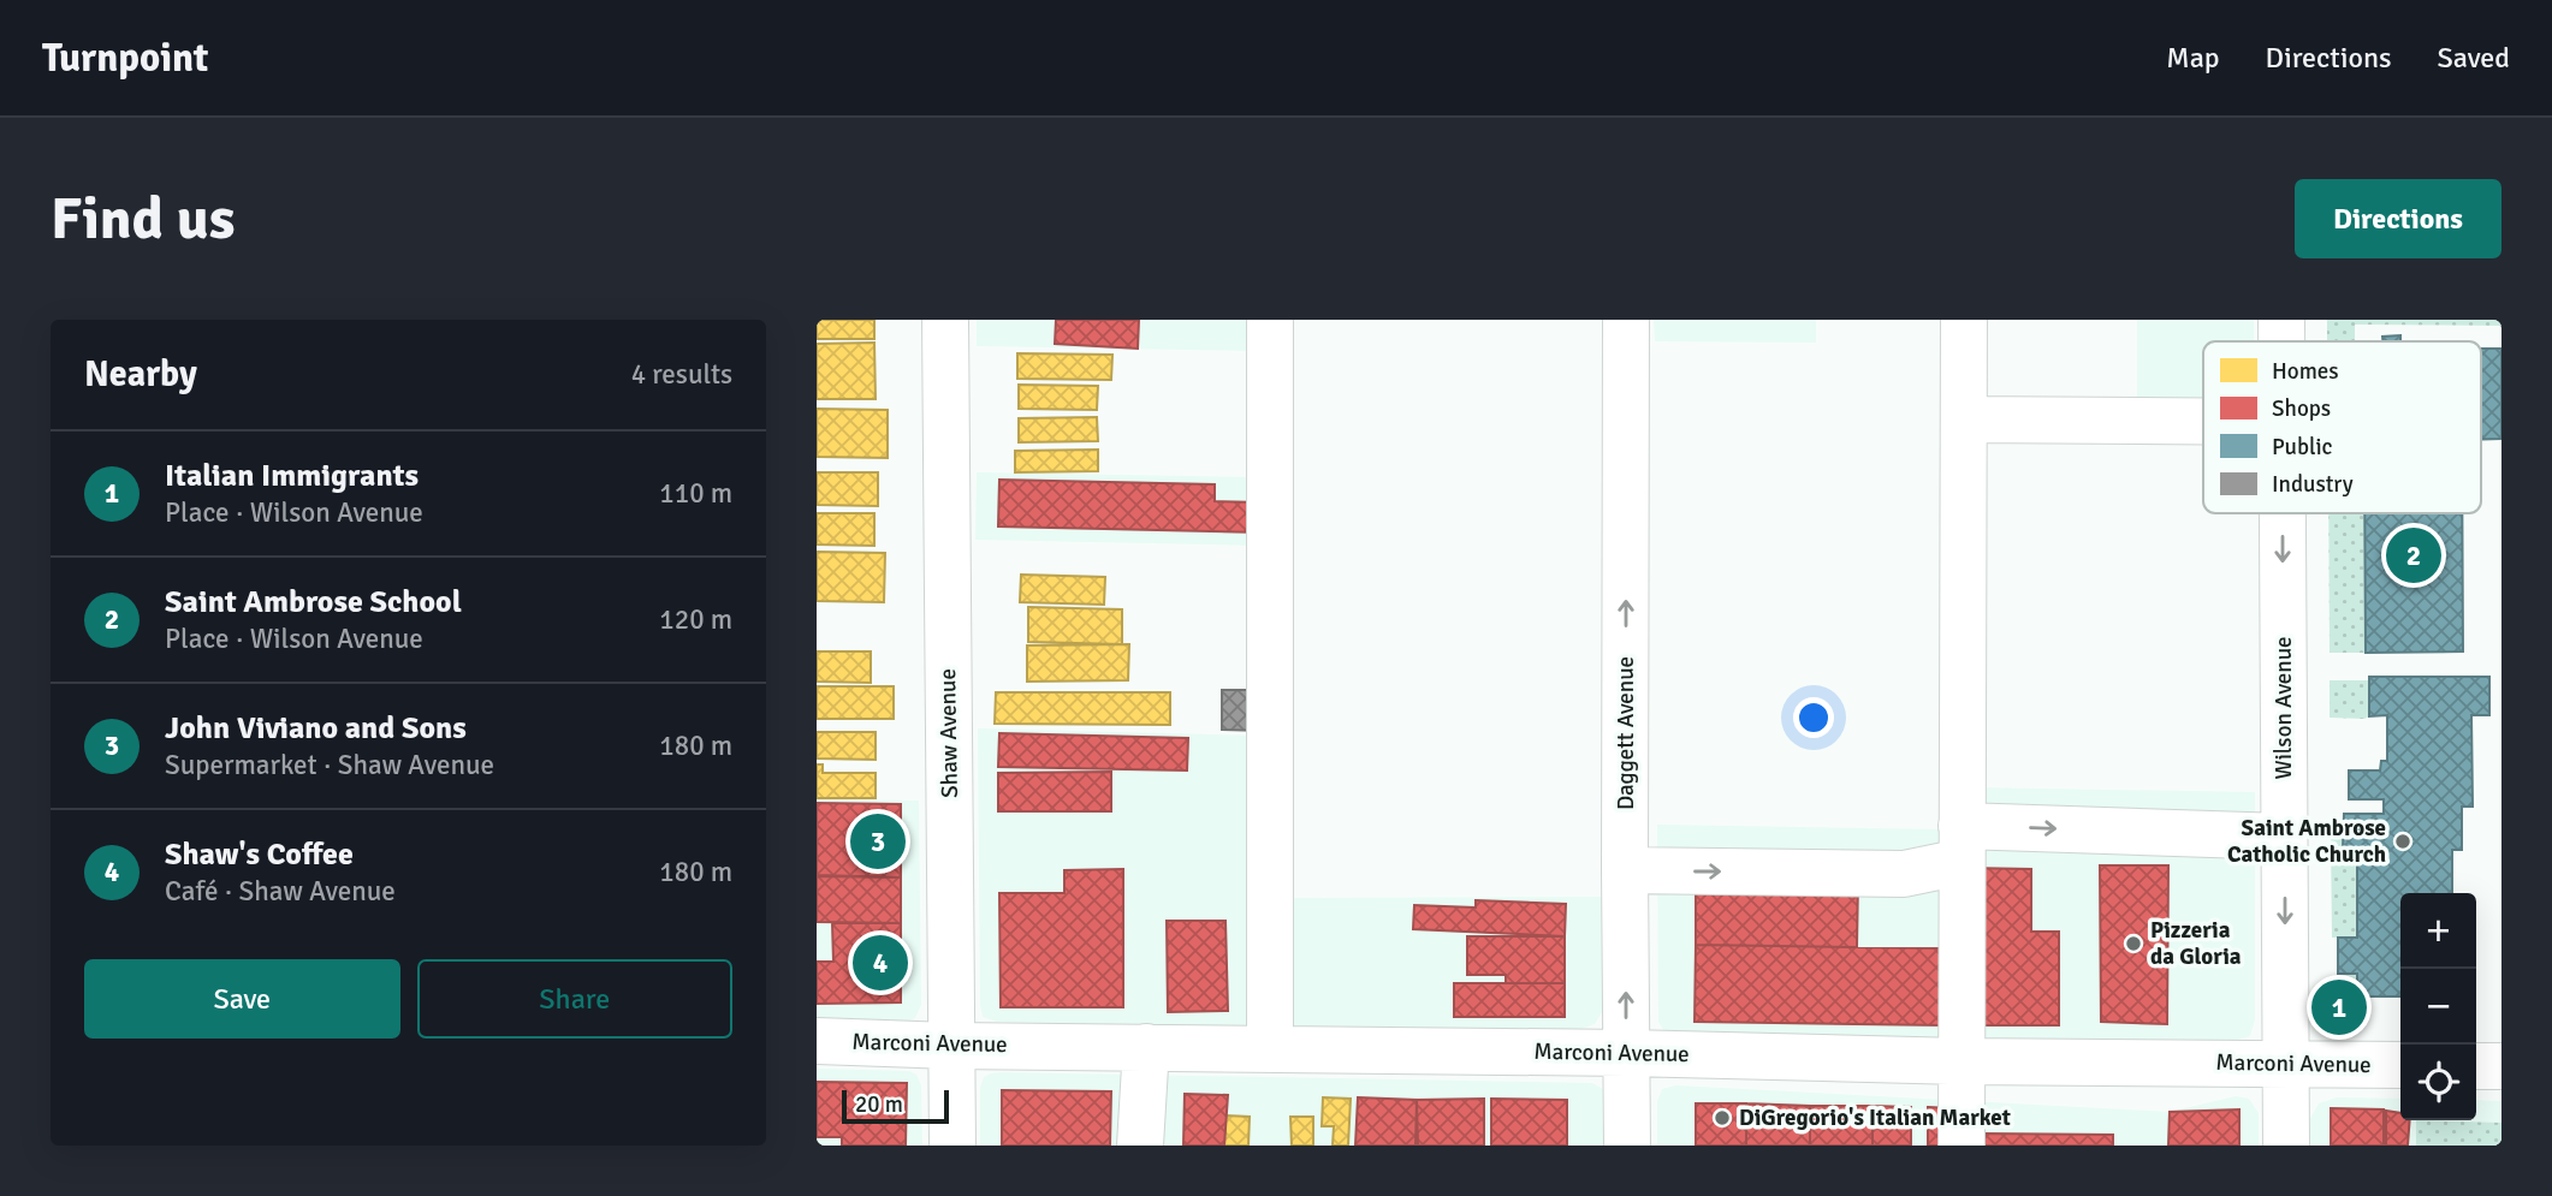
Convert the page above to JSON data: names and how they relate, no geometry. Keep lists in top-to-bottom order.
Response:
{
  "streets": {
    "street": [
      "Wilson Avenue",
      "Shaw Avenue",
      "Daggett Avenue",
      "Marconi Avenue"
    ]
  },
  "crossings": [
    ["Wilson Avenue", "Marconi Avenue"],
    ["Shaw Avenue", "Marconi Avenue"],
    ["Daggett Avenue", "Marconi Avenue"]
  ],
  "places": ["Saint Ambrose Catholic Church", "Pizzeria da Gloria", "DiGregorio's Italian Market"],
  "legend": [
    "Homes",
    "Shops",
    "Public",
    "Industry"
  ],
  "scale_bar": "20 m",
  "page": {
    "header": "Turnpoint",
    "nav": ["Map", "Directions", "Saved"],
    "buttons": [
      "Directions",
      ["Save", "Share"]
    ],
    "title": "Find us",
    "heading": ["Nearby", "4 results"],
    "list": [
      {
        "mark": "1",
        "name": "Italian Immigrants",
        "note": "Place · Wilson Avenue",
        "value": "110 m"
      },
      {
        "mark": "2",
        "name": "Saint Ambrose School",
        "note": "Place · Wilson Avenue",
        "value": "120 m"
      },
      {
        "mark": "3",
        "name": "John Viviano and Sons",
        "note": "Supermarket · Shaw Avenue",
        "value": "180 m"
      },
      {
        "mark": "4",
        "name": "Shaw's Coffee",
        "note": "Café · Shaw Avenue",
        "value": "180 m"
      }
    ],
    "pins": [
      "2",
      "3",
      "4",
      "1"
    ],
    "map_buttons": ["+", "−"],
    "scale": "20 m"
  }
}
